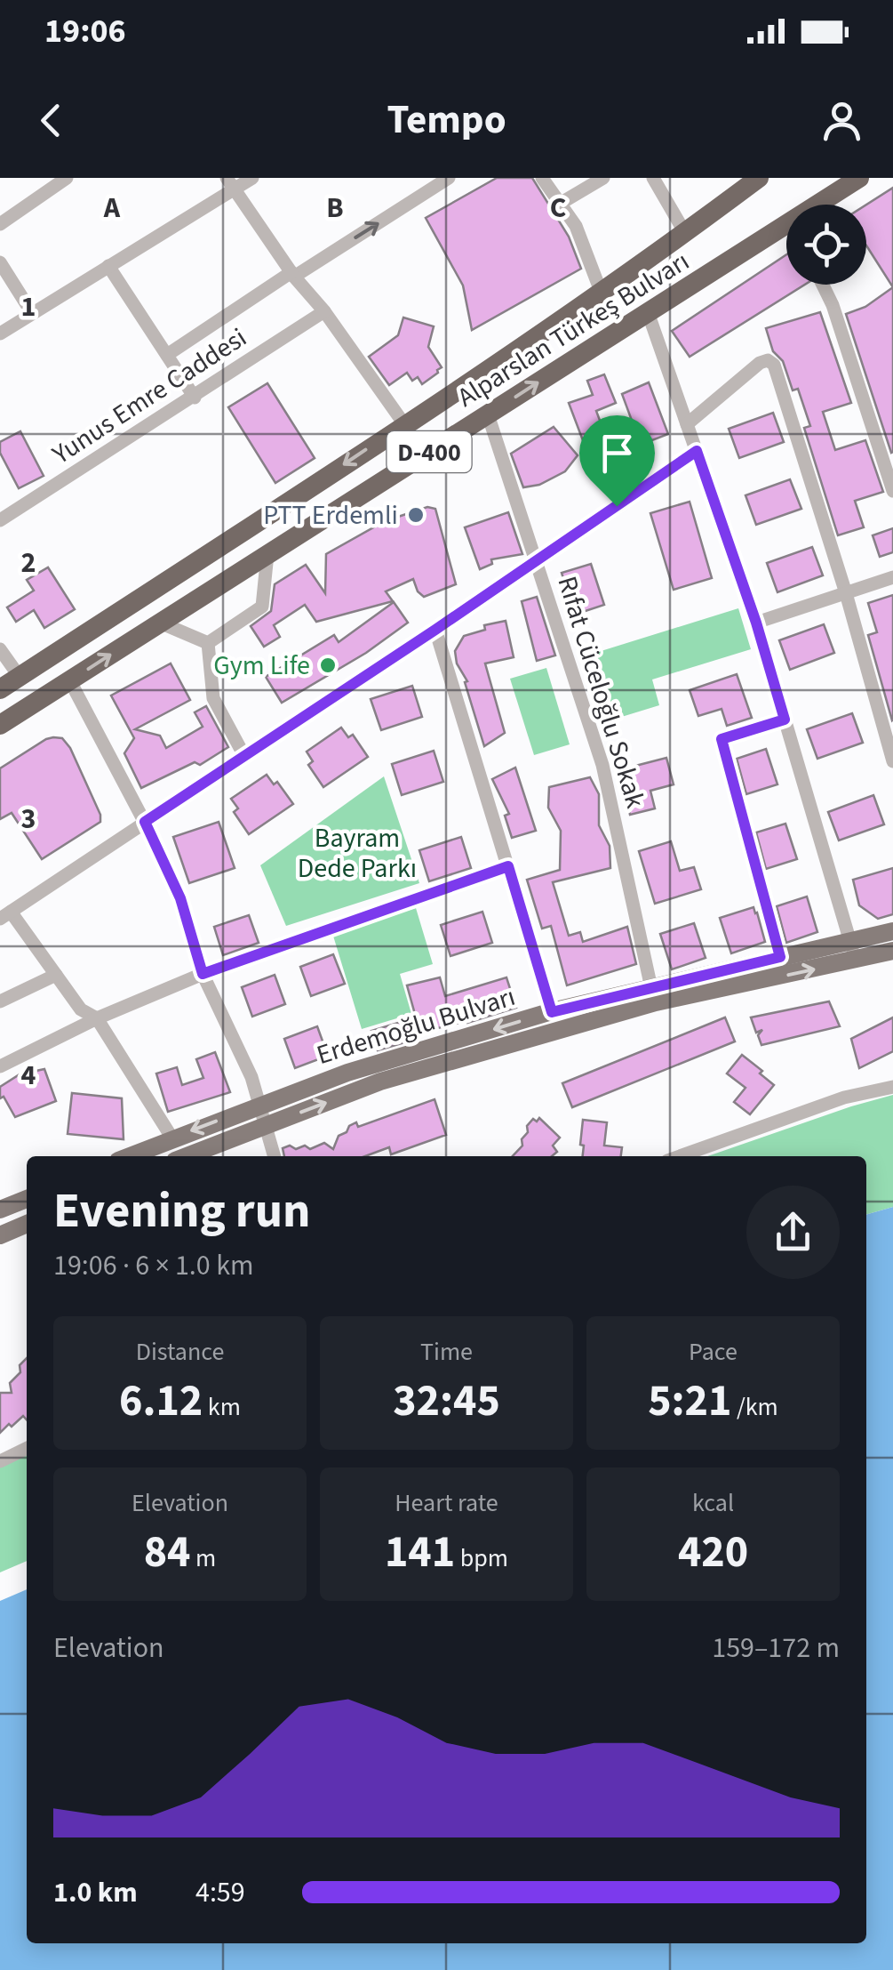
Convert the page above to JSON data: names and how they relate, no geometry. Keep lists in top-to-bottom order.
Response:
{
  "streets": {
    "highway": ["Alparslan Türkeş Bulvarı", "D-400"],
    "main road": ["Erdemoğlu Bulvarı"],
    "street": ["Yunus Emre Caddesi", "Rıfat Cüceloğlu Sokak"]
  },
  "crossings": [
    ["Alparslan Türkeş Bulvarı", "Rıfat Cüceloğlu Sokak"],
    ["Rıfat Cüceloğlu Sokak", "Erdemoğlu Bulvarı"]
  ],
  "parks": ["Bayram Dede Parkı"],
  "places": ["PTT Erdemli", "Gym Life"],
  "page": {
    "status": "19:06",
    "header": "Tempo",
    "heading": ["Evening run", "19:06 · 6 × 1.0 km"],
    "stats": [
      ["Distance", "6.12 km"],
      ["Time", "32:45"],
      ["Pace", "5:21 /km"],
      ["Elevation", "84 m"],
      ["Heart rate", "141 bpm"],
      ["kcal", "420"]
    ],
    "chart": ["Elevation", "159–172 m"],
    "list": [
      {
        "name": "1.0 km",
        "note": "4:59"
      }
    ]
  },
  "grid": {
    "columns": ["A", "B", "C"],
    "rows": [
      "1",
      "2",
      "3",
      "4"
    ]
  }
}
